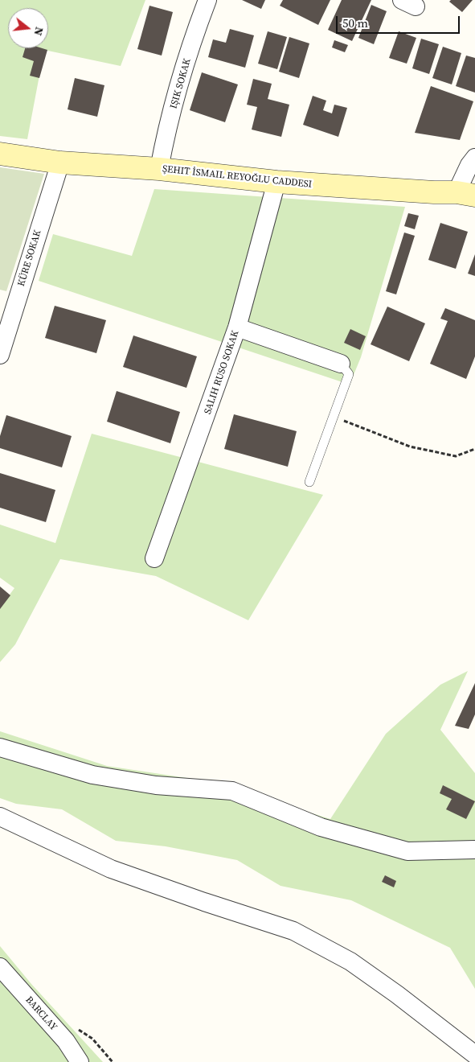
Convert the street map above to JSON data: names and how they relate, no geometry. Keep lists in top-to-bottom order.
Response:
{
  "streets": {
    "street": [
      "ŞEHIT İSMAIL REYOĞLU CADDESI",
      "KÜRE SOKAK",
      "SALIH RUSO SOKAK",
      "BARCLAY"
    ]
  },
  "crossings": [
    ["ŞEHIT İSMAIL REYOĞLU CADDESI", "KÜRE SOKAK"],
    ["ŞEHIT İSMAIL REYOĞLU CADDESI", "SALIH RUSO SOKAK"]
  ],
  "scale_bar": "50 m",
  "north": "right"
}
